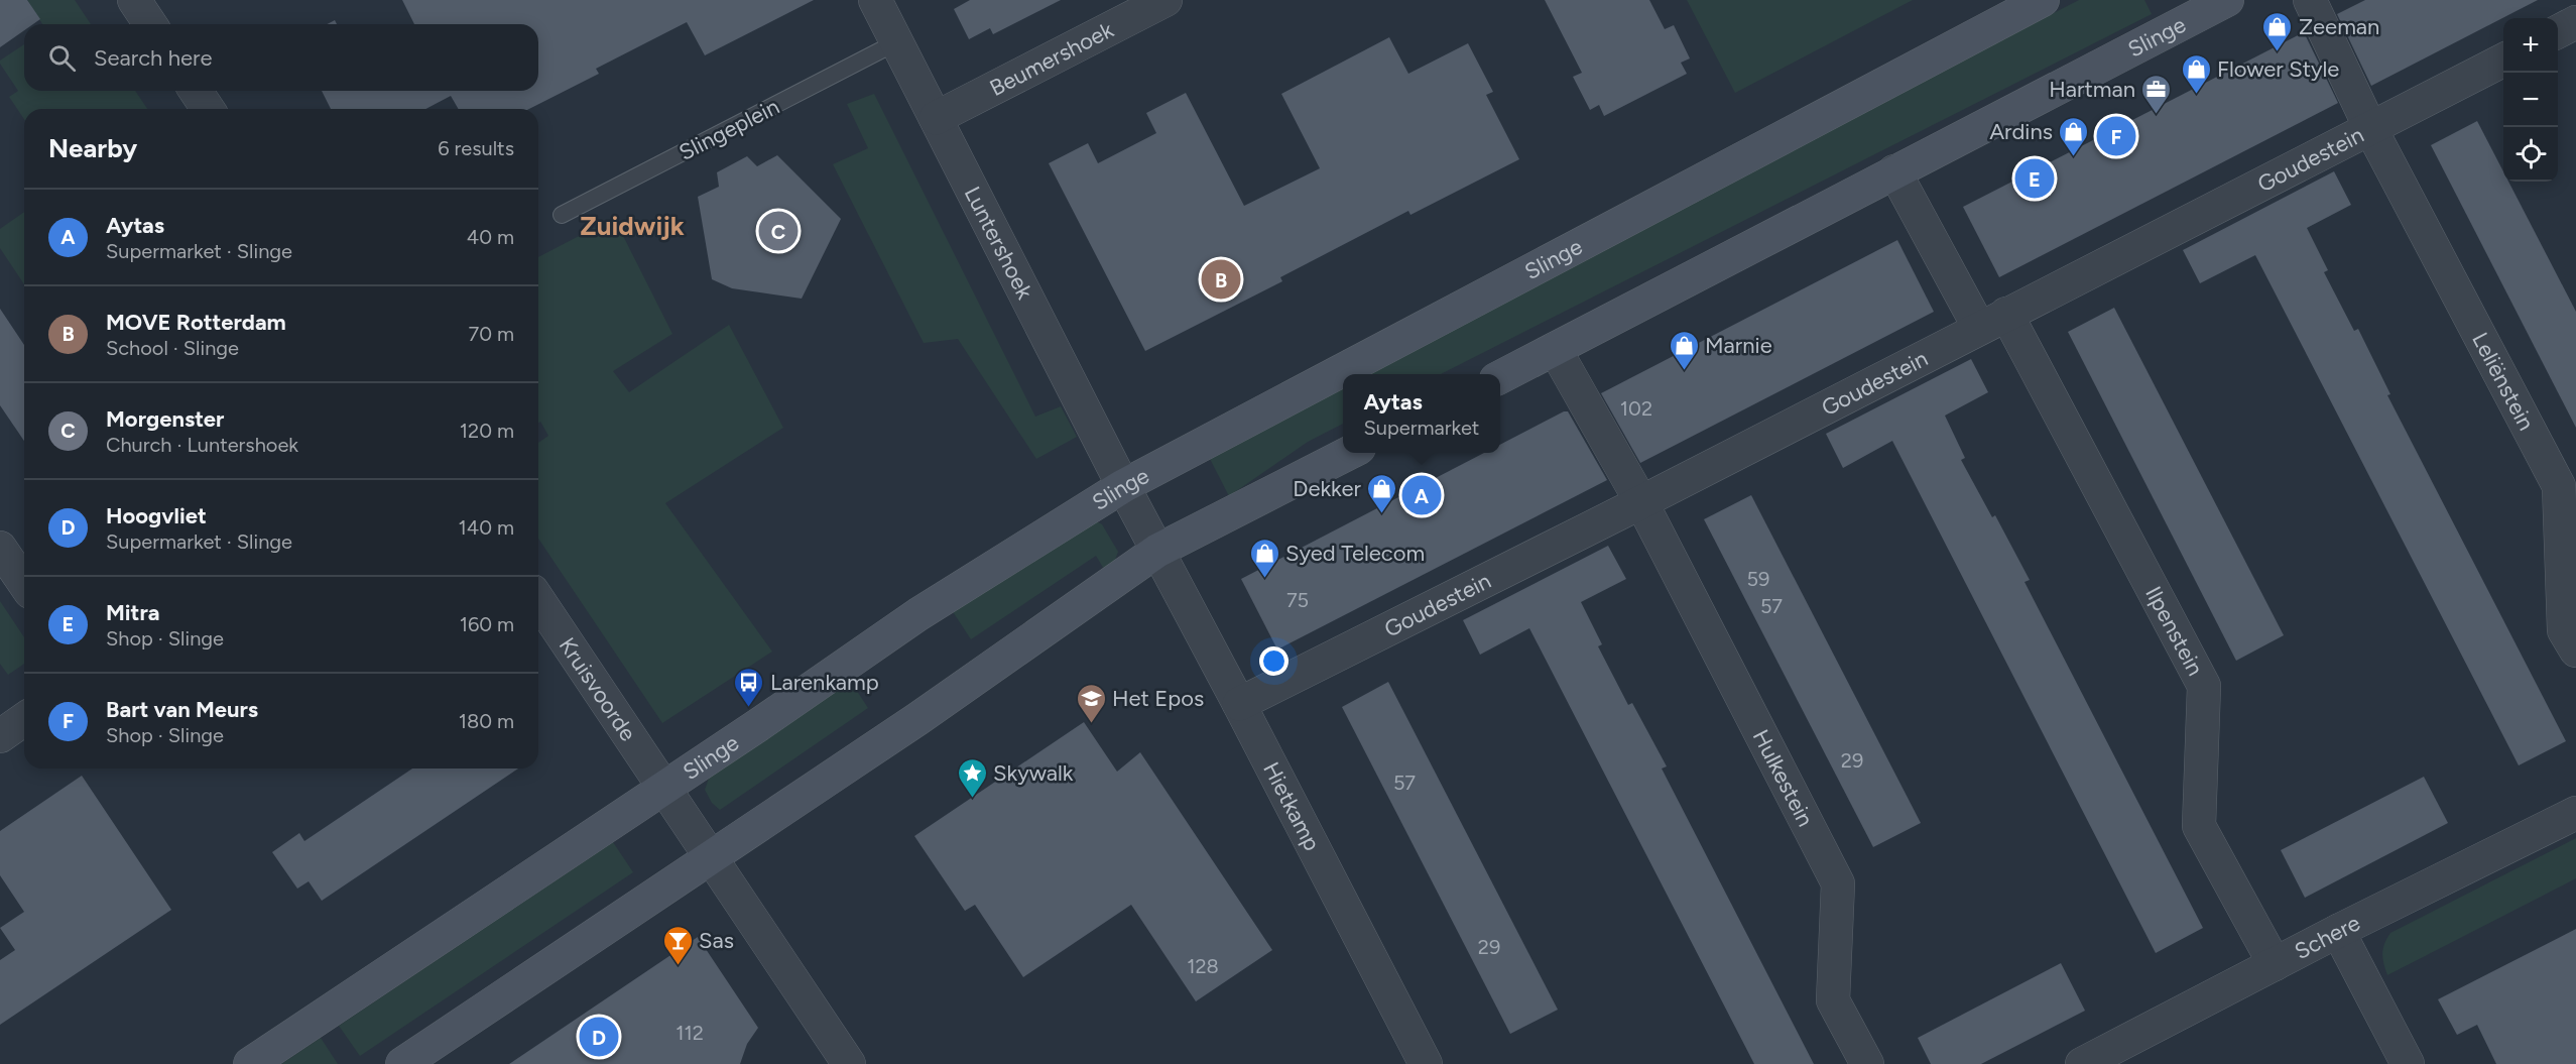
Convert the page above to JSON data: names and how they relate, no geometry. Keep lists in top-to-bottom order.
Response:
{
  "streets": {
    "main road": ["Slinge"],
    "street": [
      "Beumershoek",
      "Goudestein",
      "Luntershoek",
      "Leliënstein",
      "Ilpenstein",
      "Kruisvoorde",
      "Hulkestein",
      "Hietkamp",
      "Schere"
    ],
    "lane": ["Slingeplein"]
  },
  "crossings": [
    ["Slinge", "Luntershoek"],
    ["Slinge", "Kruisvoorde"],
    ["Beumershoek", "Luntershoek"],
    ["Slingeplein", "Luntershoek"],
    ["Goudestein", "Leliënstein"],
    ["Goudestein", "Ilpenstein"],
    ["Goudestein", "Hulkestein"],
    ["Goudestein", "Hietkamp"],
    ["Luntershoek", "Hietkamp"],
    ["Ilpenstein", "Schere"]
  ],
  "districts": ["Zuidwijk"],
  "places": {
    "shop": [
      "Zeeman",
      "Flower Style",
      "Ardins",
      "Marnie",
      "Dekker",
      "Syed Telecom"
    ],
    "office": ["Hartman"],
    "bus stop": ["Larenkamp"],
    "school or university": ["Het Epos"],
    "place": ["Skywalk"],
    "bar": ["Sas"]
  },
  "house_numbers": [
    "102",
    "59",
    "75",
    "57",
    "29",
    "57",
    "29",
    "128",
    "112"
  ],
  "page": {
    "map_buttons": ["+", "−"],
    "search": "Search here",
    "heading": ["Nearby", "6 results"],
    "pins": [
      "F",
      "E",
      "C",
      "B",
      "A",
      "D"
    ],
    "list": [
      {
        "mark": "A",
        "name": "Aytas",
        "note": "Supermarket · Slinge",
        "value": "40 m"
      },
      {
        "mark": "B",
        "name": "MOVE Rotterdam",
        "note": "School · Slinge",
        "value": "70 m"
      },
      {
        "mark": "C",
        "name": "Morgenster",
        "note": "Church · Luntershoek",
        "value": "120 m"
      },
      {
        "mark": "D",
        "name": "Hoogvliet",
        "note": "Supermarket · Slinge",
        "value": "140 m"
      },
      {
        "mark": "E",
        "name": "Mitra",
        "note": "Shop · Slinge",
        "value": "160 m"
      },
      {
        "mark": "F",
        "name": "Bart van Meurs",
        "note": "Shop · Slinge",
        "value": "180 m"
      }
    ],
    "popup": ["Aytas", "Supermarket"]
  }
}
